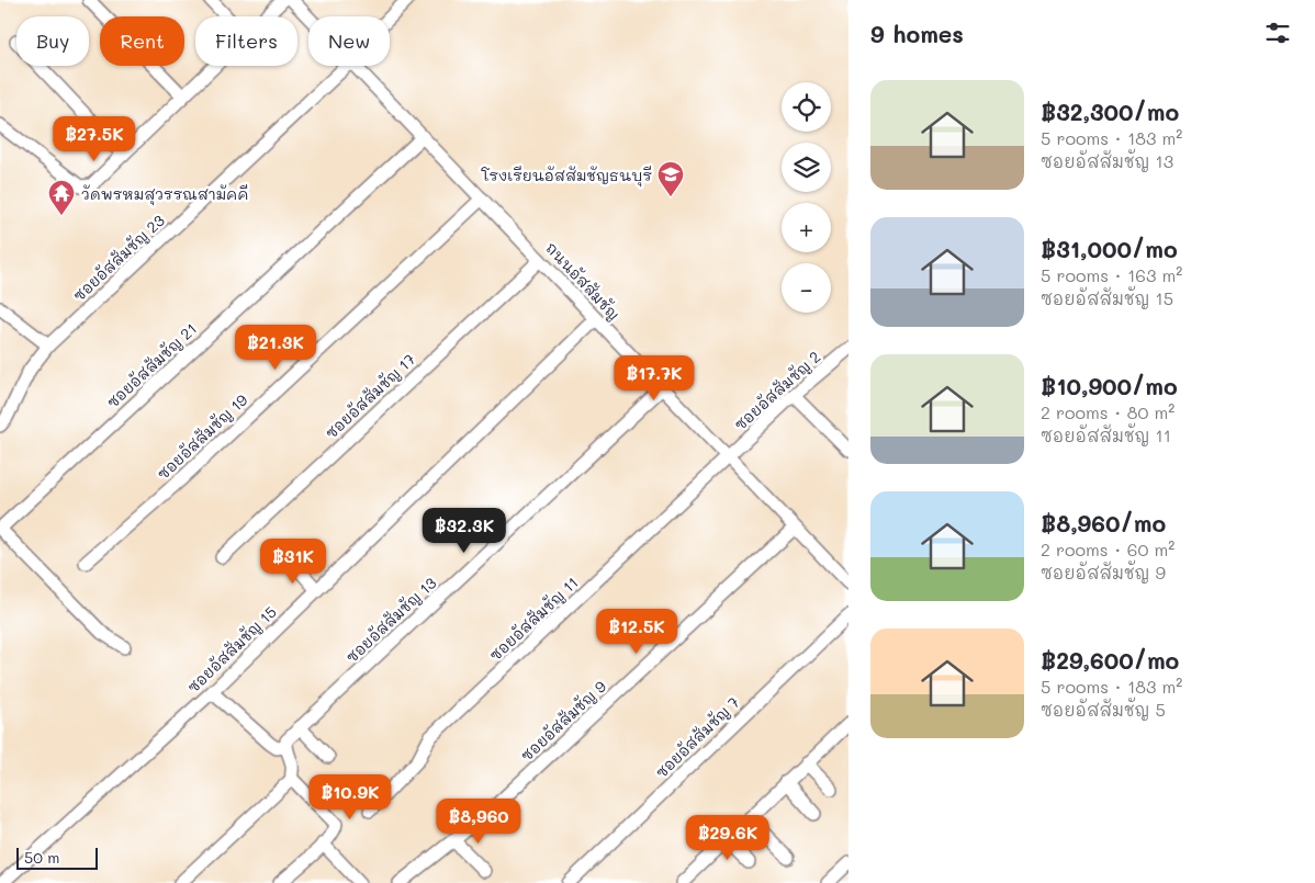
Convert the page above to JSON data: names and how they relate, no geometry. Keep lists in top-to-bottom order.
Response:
{
  "streets": {
    "street": [
      "ซอยอัสสัมชัญ 23",
      "ถนนอัสสัมชัญ",
      "ซอยอัสสัมชัญ 21",
      "ซอยอัสสัมชัญ 2",
      "ซอยอัสสัมชัญ 17",
      "ซอยอัสสัมชัญ 19",
      "ซอยอัสสัมชัญ 11",
      "ซอยอัสสัมชัญ 13",
      "ซอยอัสสัมชัญ 15",
      "ซอยอัสสัมชัญ 9",
      "ซอยอัสสัมชัญ 7"
    ]
  },
  "crossings": [
    ["ถนนอัสสัมชัญ", "ซอยอัสสัมชัญ 21"],
    ["ถนนอัสสัมชัญ", "ซอยอัสสัมชัญ 2"],
    ["ถนนอัสสัมชัญ", "ซอยอัสสัมชัญ 17"],
    ["ถนนอัสสัมชัญ", "ซอยอัสสัมชัญ 19"],
    ["ถนนอัสสัมชัญ", "ซอยอัสสัมชัญ 11"],
    ["ถนนอัสสัมชัญ", "ซอยอัสสัมชัญ 13"],
    ["ถนนอัสสัมชัญ", "ซอยอัสสัมชัญ 15"],
    ["ถนนอัสสัมชัญ", "ซอยอัสสัมชัญ 9"],
    ["ซอยอัสสัมชัญ 2", "ซอยอัสสัมชัญ 11"]
  ],
  "places": {
    "school or university": ["โรงเรียนอัสสัมชัญธนบุรี"],
    "temple": ["วัดพรหมสุวรรณสามัคคี"]
  },
  "scale_bar": "50 m",
  "page": {
    "heading": "9 homes",
    "chip": [
      "Buy",
      "Rent",
      "Filters",
      "New"
    ],
    "list": [
      {
        "name": "฿32,300/mo",
        "note": "5 rooms · 183 m² · ซอยอัสสัมชัญ 13"
      },
      {
        "name": "฿31,000/mo",
        "note": "5 rooms · 163 m² · ซอยอัสสัมชัญ 15"
      },
      {
        "name": "฿10,900/mo",
        "note": "2 rooms · 80 m² · ซอยอัสสัมชัญ 11"
      },
      {
        "name": "฿8,960/mo",
        "note": "2 rooms · 60 m² · ซอยอัสสัมชัญ 9"
      },
      {
        "name": "฿29,600/mo",
        "note": "5 rooms · 183 m² · ซอยอัสสัมชัญ 5"
      }
    ],
    "map_buttons": ["+", "−"],
    "price": [
      "฿27.5K",
      "฿21.3K",
      "฿17.7K",
      "฿32.3K",
      "฿31K",
      "฿12.5K",
      "฿10.9K",
      "฿8,960",
      "฿29.6K"
    ],
    "scale": "50 m"
  }
}
